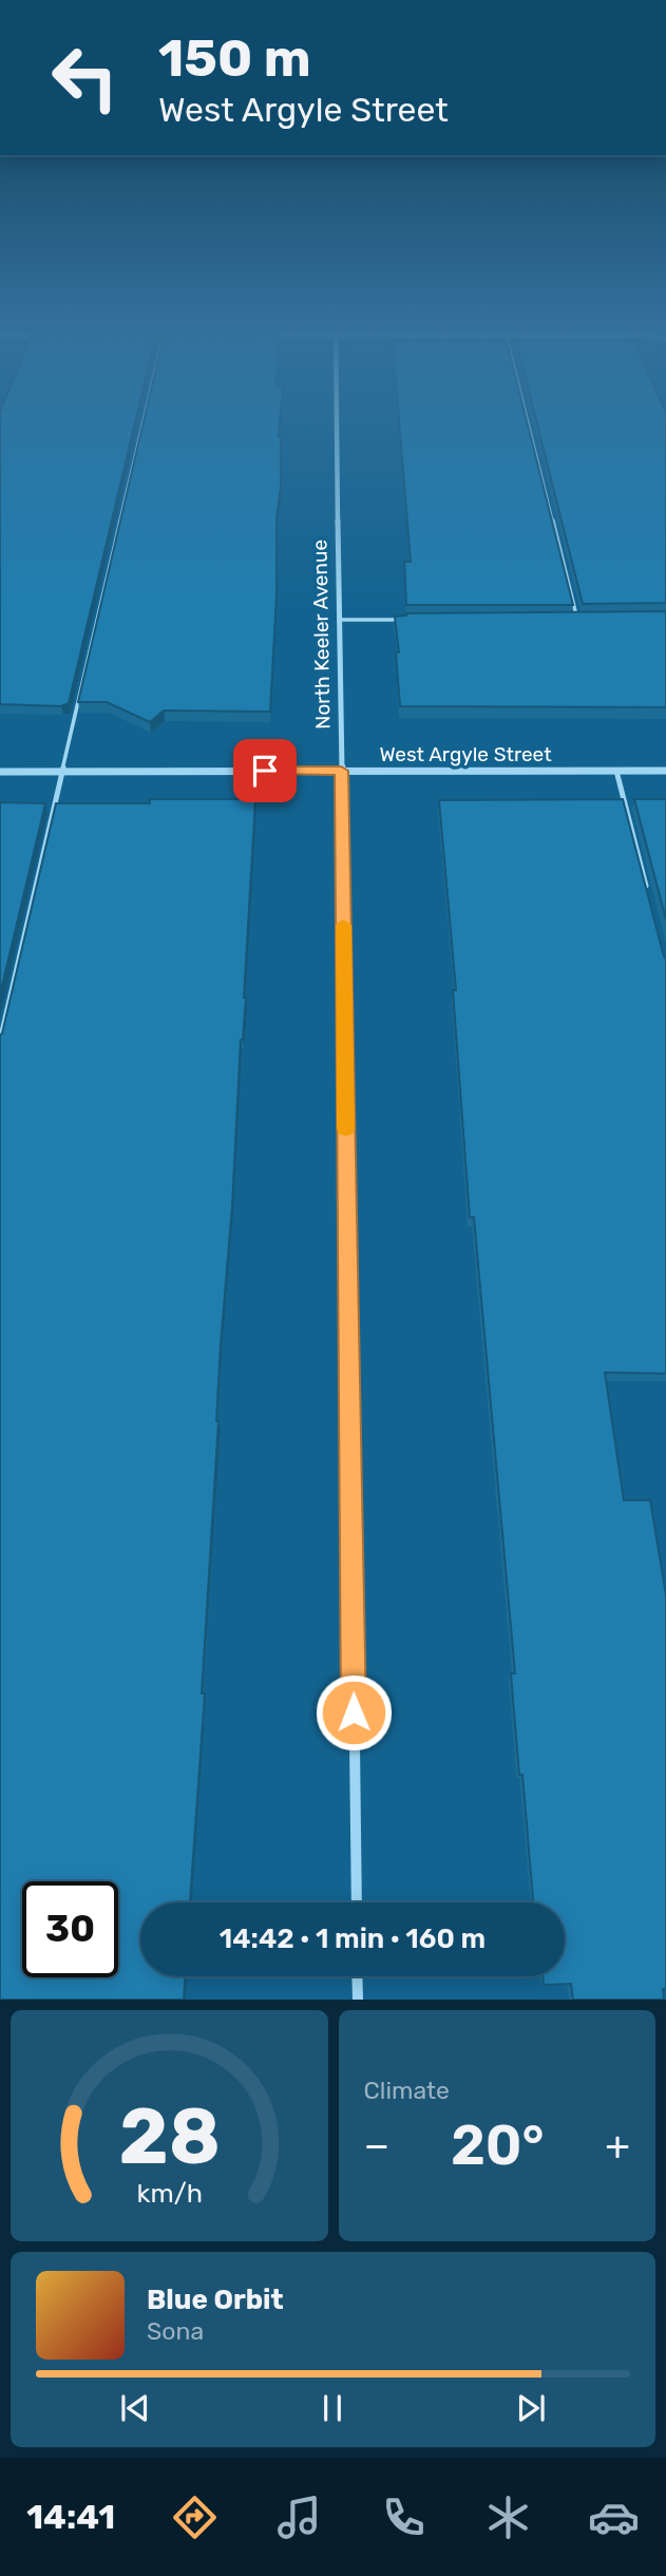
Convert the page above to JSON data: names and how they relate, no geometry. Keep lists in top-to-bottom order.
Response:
{
  "streets": {
    "street": ["North Keeler Avenue", "West Argyle Street"]
  },
  "crossings": [
    ["North Keeler Avenue", "West Argyle Street"]
  ],
  "page": {
    "turn": ["150 m", "West Argyle Street"],
    "limit": "30",
    "trip": "14:42 · 1 min · 160 m",
    "tile": "Climate",
    "heat": ["−", "20°", "+"],
    "song": ["Blue Orbit", "Sona"],
    "tabs": "14:41",
    "gauge": ["28", "km/h"]
  }
}
